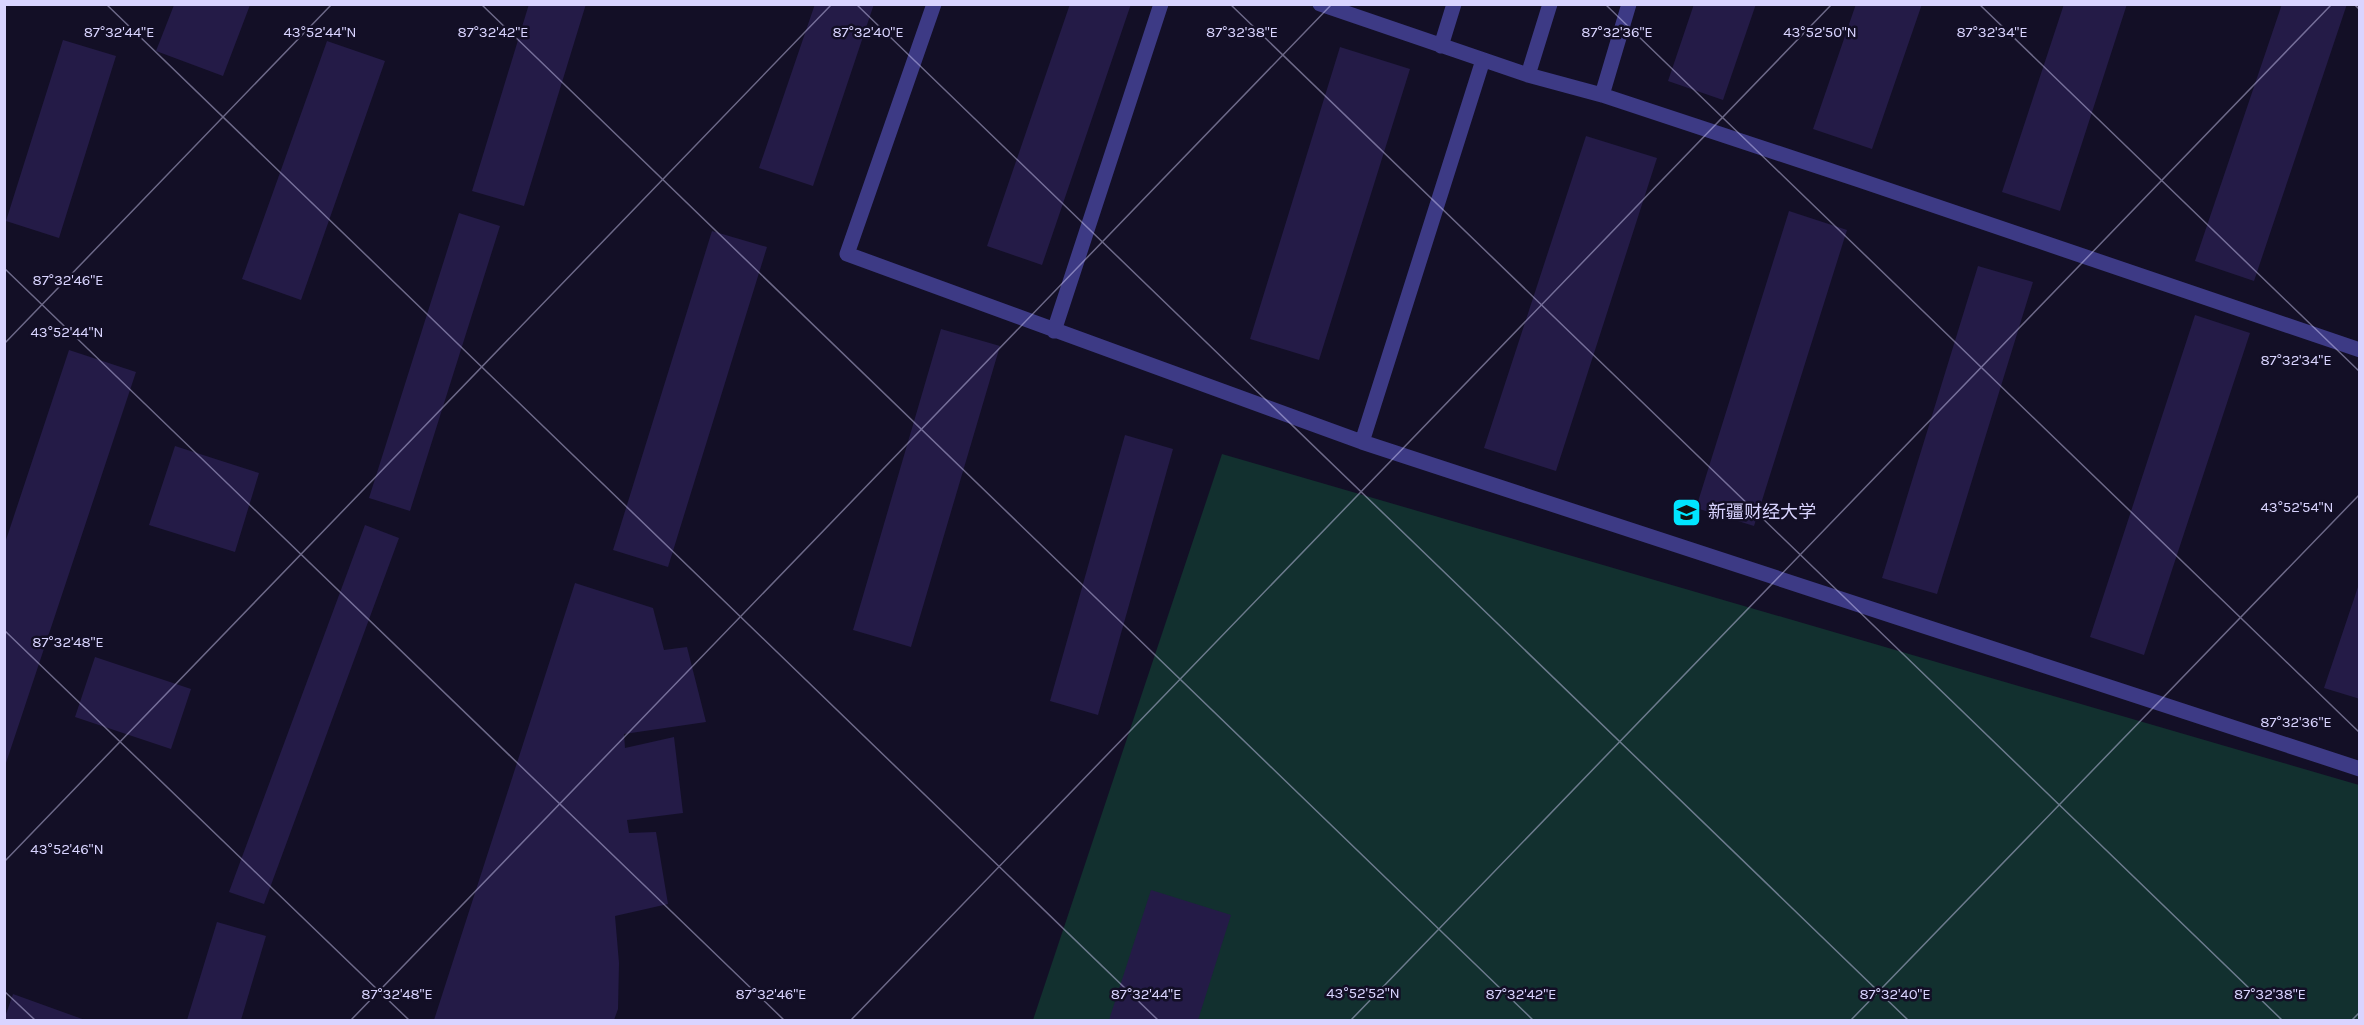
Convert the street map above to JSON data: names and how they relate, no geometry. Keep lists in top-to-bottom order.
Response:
{
  "places": {
    "school or university": ["新疆财经大学"]
  },
  "coordinates": [
    "87°32'44\"E",
    "87°32'42\"E",
    "87°32'40\"E",
    "87°32'38\"E",
    "87°32'36\"E",
    "87°32'34\"E",
    "43°52'44\"N",
    "43°52'50\"N",
    "87°32'46\"E",
    "43°52'54\"N",
    "87°32'48\"E",
    "43°52'46\"N",
    "43°52'52\"N"
  ]
}
